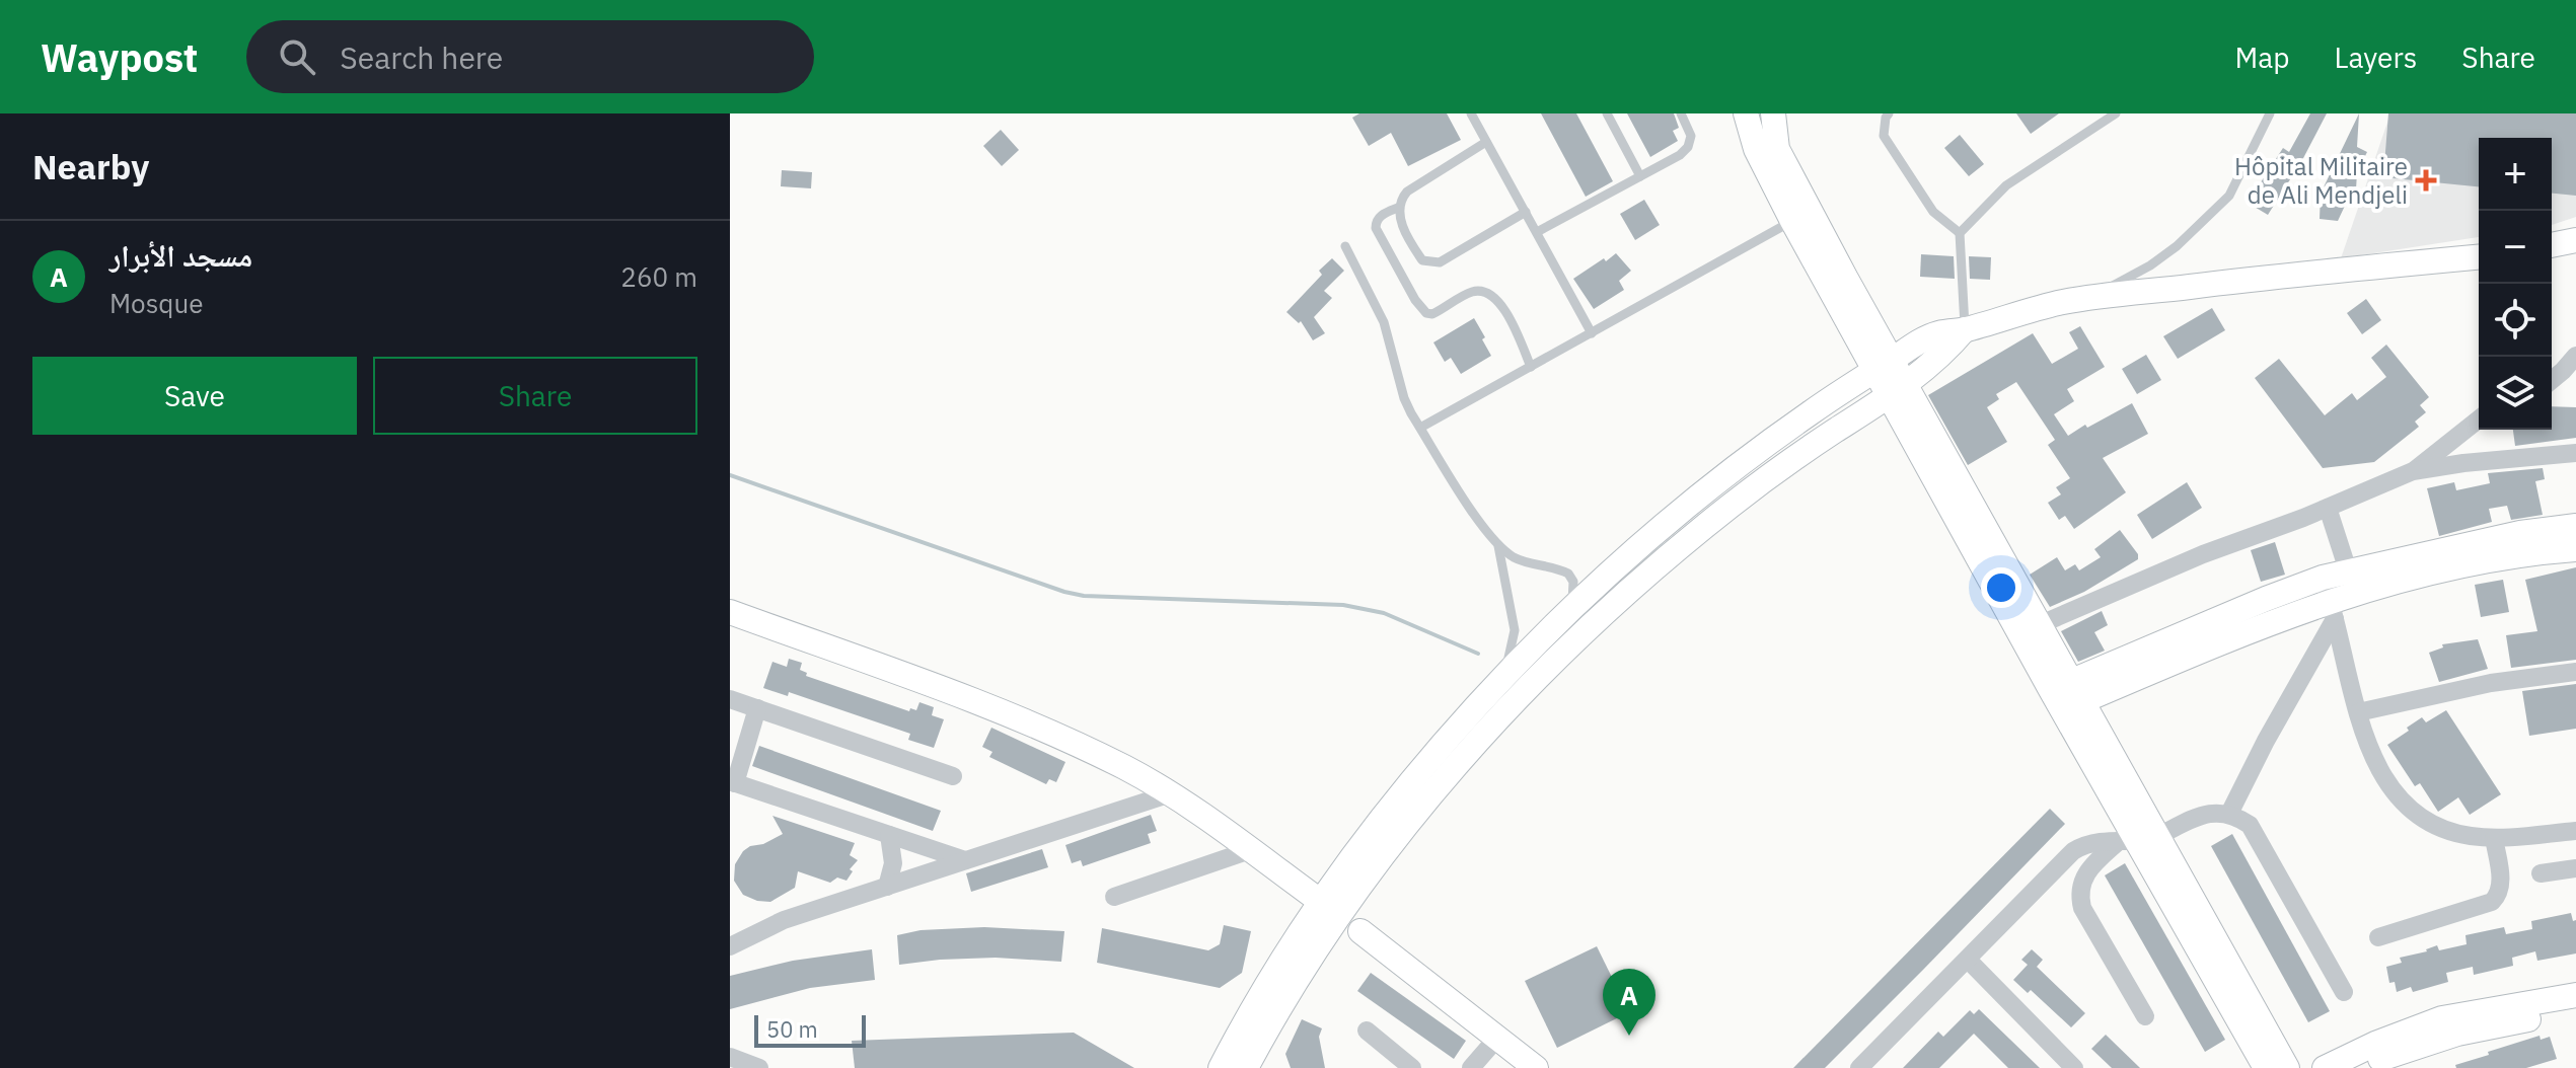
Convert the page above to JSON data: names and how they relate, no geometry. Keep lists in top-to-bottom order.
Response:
{
  "places": {
    "health": ["Hôpital Militaire de Ali Mendjeli"]
  },
  "scale_bar": "50 m",
  "page": {
    "header": "Waypost",
    "search": "Search here",
    "nav": ["Map", "Layers", "Share"],
    "heading": "Nearby",
    "map_buttons": ["+", "−"],
    "list": [
      {
        "mark": "A",
        "name": "مسجد الأبرار",
        "note": "Mosque",
        "value": "260 m"
      }
    ],
    "buttons": ["Save", "Share"],
    "pins": "A",
    "scale": "50 m"
  }
}
